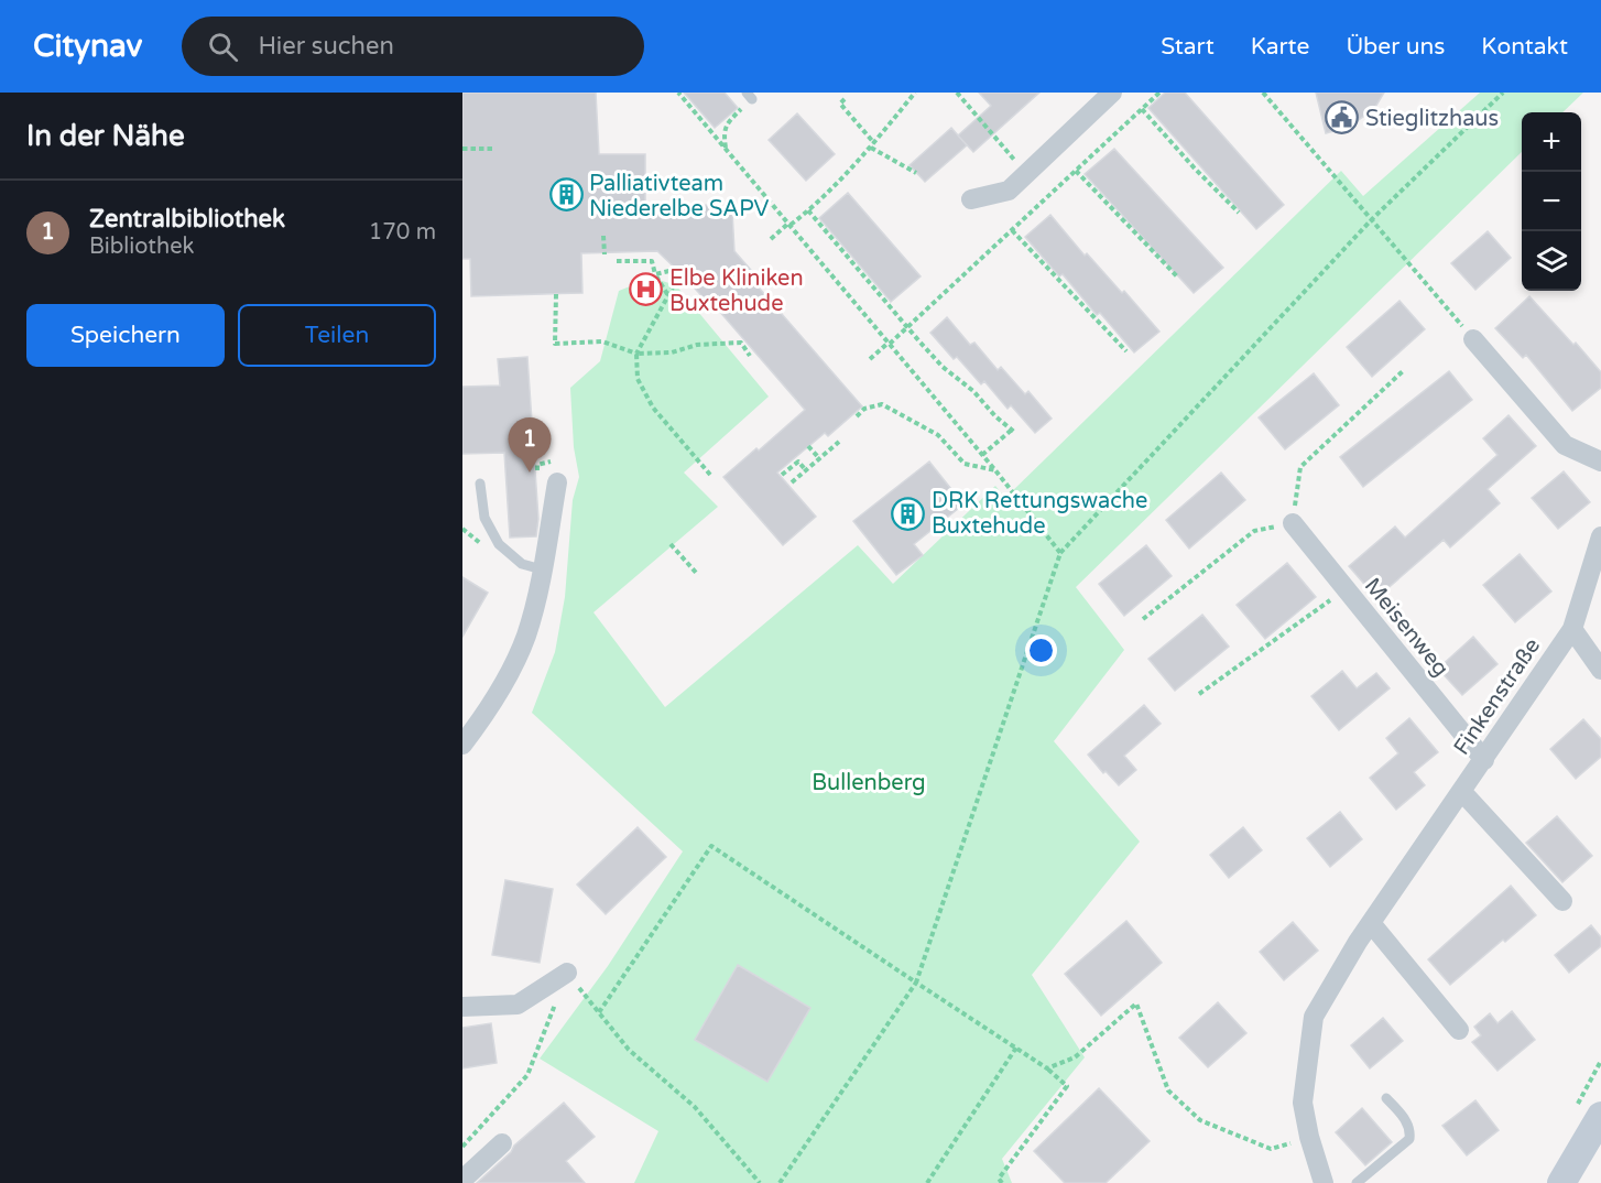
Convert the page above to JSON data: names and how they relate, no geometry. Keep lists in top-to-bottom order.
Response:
{
  "streets": {
    "street": ["Meisenweg", "Finkenstraße"]
  },
  "crossings": [
    ["Meisenweg", "Finkenstraße"]
  ],
  "parks": ["Bullenberg"],
  "places": {
    "public building": ["Stieglitzhaus"],
    "building": ["Palliativteam Niederelbe SAPV", "DRK Rettungswache Buxtehude"],
    "hospital": ["Elbe Kliniken Buxtehude"]
  },
  "page": {
    "header": "Citynav",
    "search": "Hier suchen",
    "nav": [
      "Start",
      "Karte",
      "Über uns",
      "Kontakt"
    ],
    "heading": "In der Nähe",
    "map_buttons": ["+", "−"],
    "list": [
      {
        "mark": "1",
        "name": "Zentralbibliothek",
        "note": "Bibliothek",
        "value": "170 m"
      }
    ],
    "buttons": ["Speichern", "Teilen"],
    "pins": "1"
  }
}
